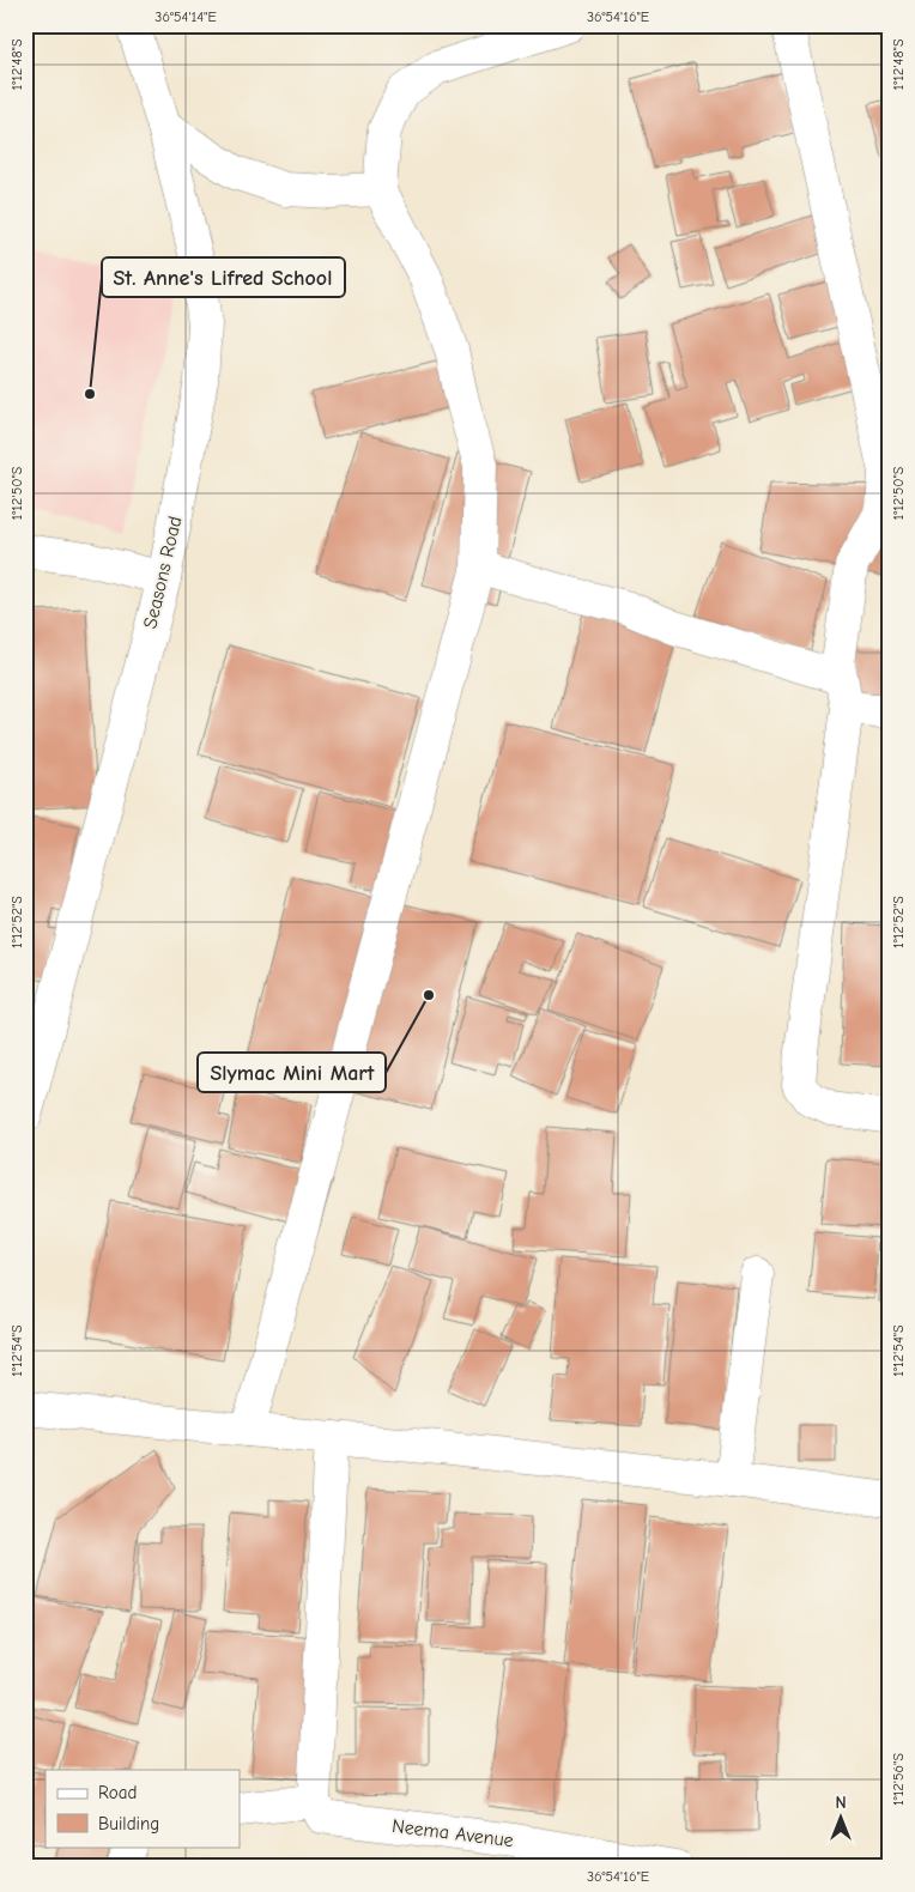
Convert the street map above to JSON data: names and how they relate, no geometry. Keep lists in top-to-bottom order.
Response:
{
  "streets": {
    "street": ["Seasons Road", "Neema Avenue"]
  },
  "places": ["St. Anne's Lifred School", "Slymac Mini Mart"],
  "legend": ["Road", "Building"],
  "north": "top",
  "coordinates": [
    "36°54'14\"E",
    "36°54'16\"E",
    "1°12'48\"S",
    "1°12'50\"S",
    "1°12'52\"S",
    "1°12'54\"S",
    "1°12'56\"S"
  ]
}
